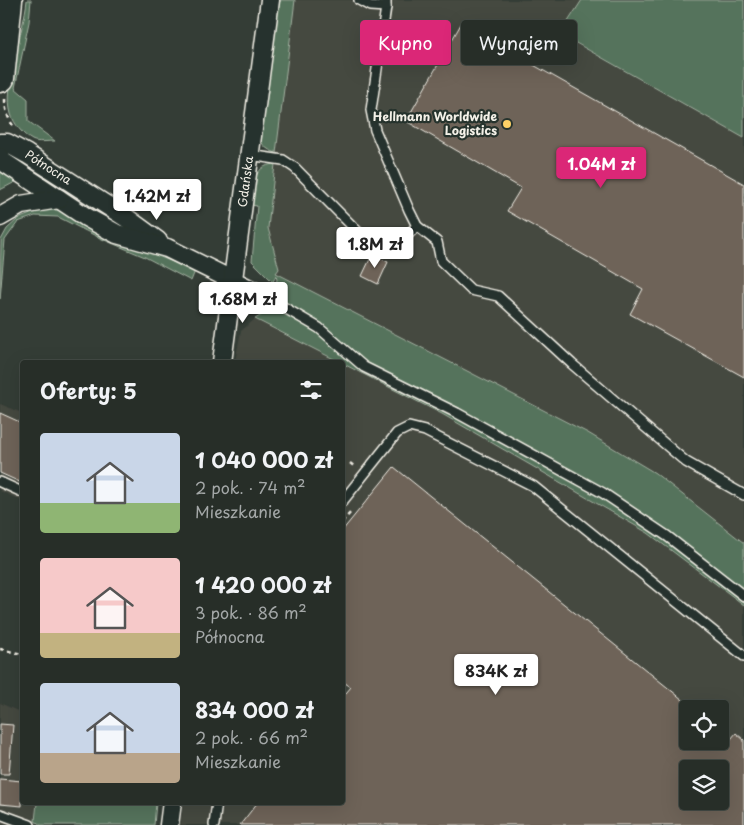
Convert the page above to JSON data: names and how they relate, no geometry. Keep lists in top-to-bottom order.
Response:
{
  "streets": {
    "street": ["Północna", "Gdańska"]
  },
  "crossings": [
    ["Północna", "Gdańska"]
  ],
  "places": ["Hellmann Worldwide Logistics"],
  "page": {
    "chip": ["Kupno", "Wynajem"],
    "price": [
      "1.04M zł",
      "1.42M zł",
      "1.8M zł",
      "1.68M zł",
      "834K zł"
    ],
    "heading": "Oferty: 5",
    "list": [
      {
        "name": "1 040 000 zł",
        "note": "2 pok. · 74 m² · Mieszkanie"
      },
      {
        "name": "1 420 000 zł",
        "note": "3 pok. · 86 m² · Północna"
      },
      {
        "name": "834 000 zł",
        "note": "2 pok. · 66 m² · Mieszkanie"
      }
    ]
  }
}
